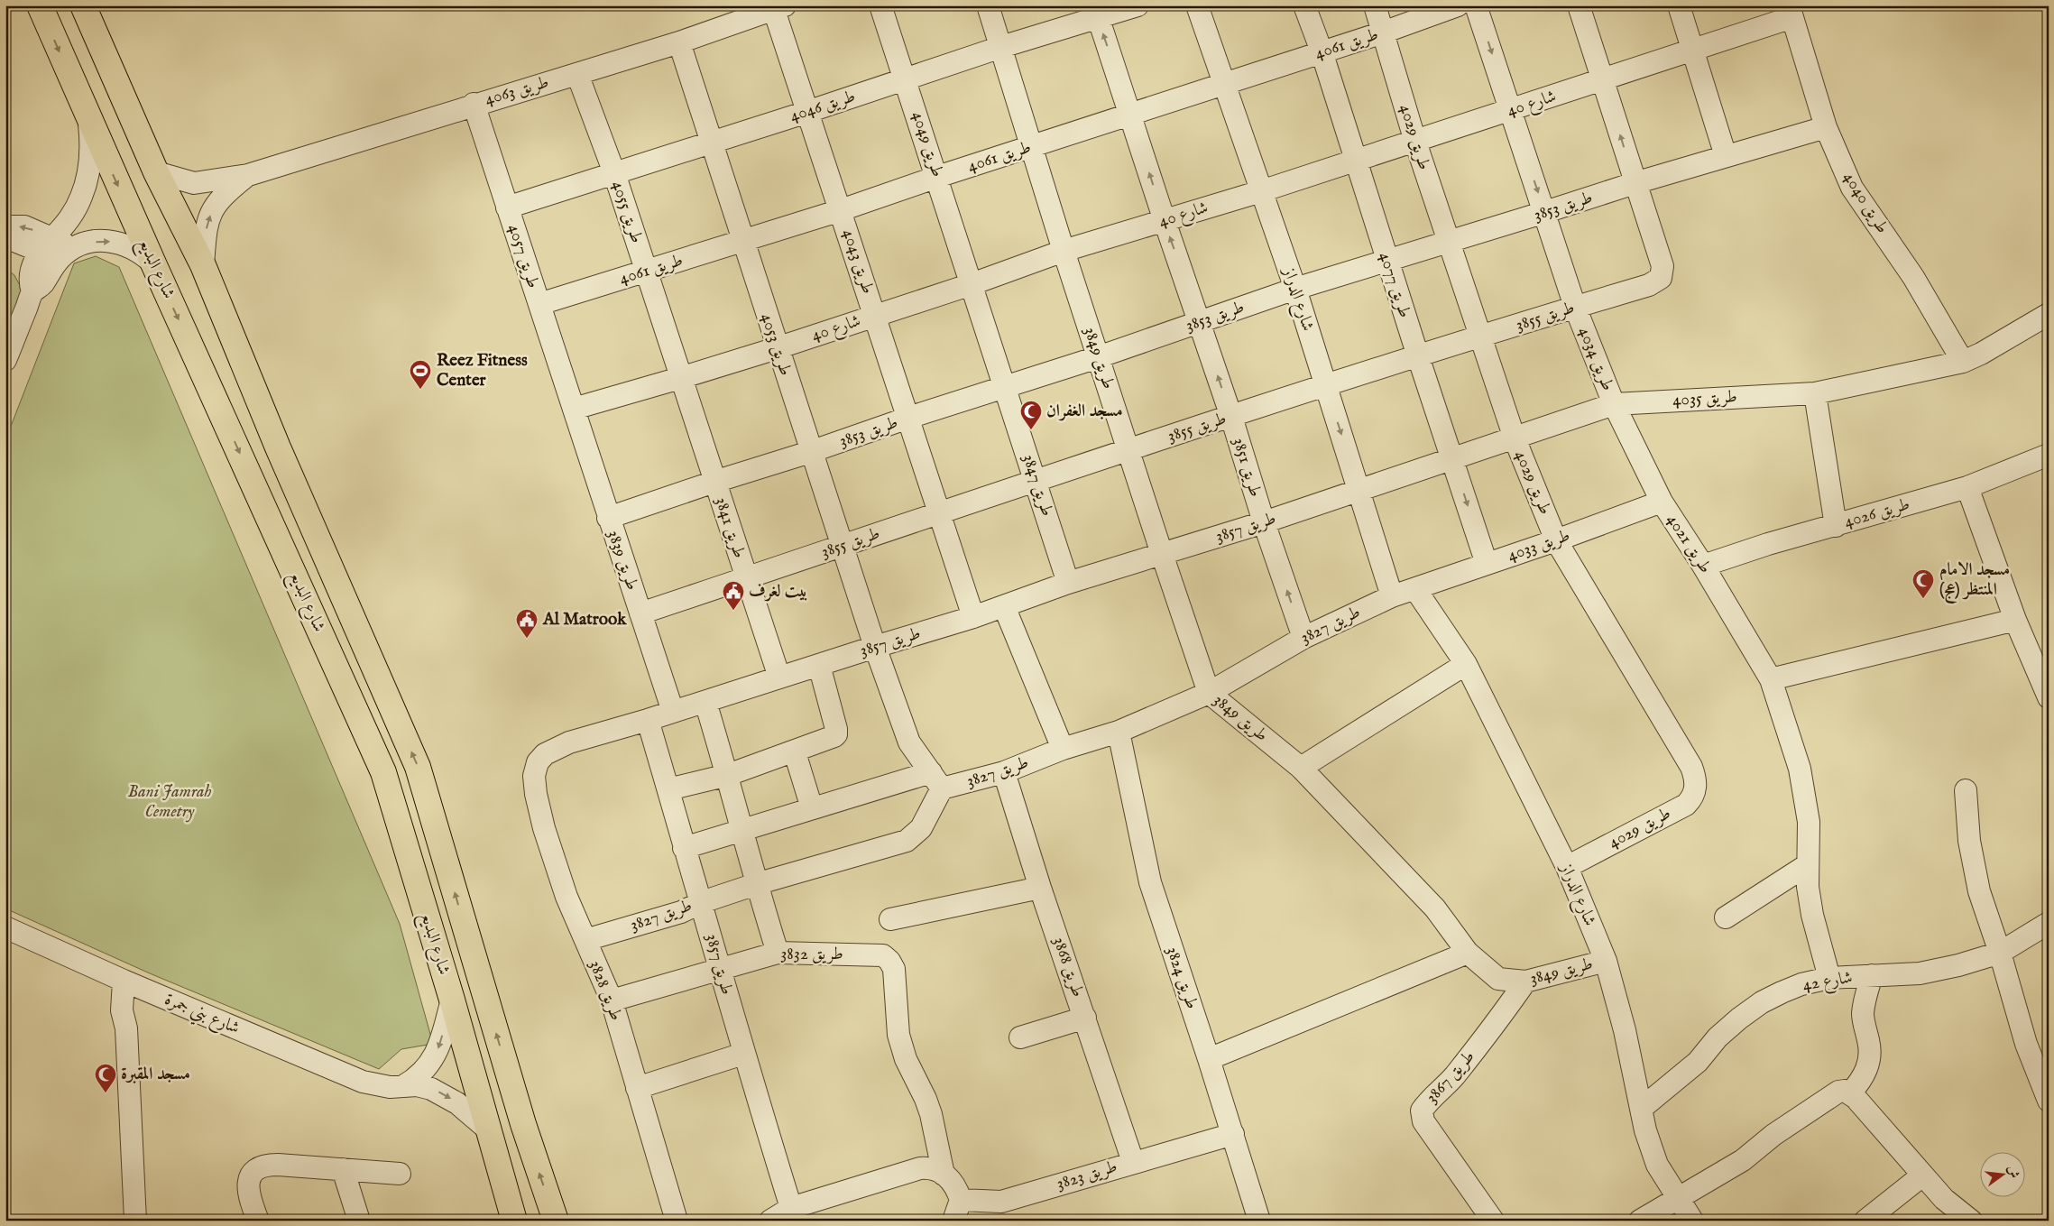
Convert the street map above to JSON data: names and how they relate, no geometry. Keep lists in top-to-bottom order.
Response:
{
  "streets": {
    "main road": ["شارع البديع"],
    "street": [
      "طريق 4061",
      "طريق 4063",
      "شارع 40",
      "طريق 4046",
      "طريق 4029",
      "طريق 4049",
      "طريق 4040",
      "طريق 3853",
      "طريق 4055",
      "طريق 4057",
      "طريق 4043",
      "طريق 4077",
      "شارع الدراز",
      "طريق 3855",
      "طريق 4053",
      "طريق 3849",
      "طريق 4034",
      "طريق 4035",
      "طريق 3851",
      "طريق 3847",
      "طريق 4026",
      "طريق 3841",
      "طريق 3857",
      "طريق 4021",
      "طريق 4033",
      "طريق 3839",
      "طريق 3827",
      "طريق 3832",
      "طريق 3868",
      "طريق 3824",
      "شارع 42",
      "طريق 3828",
      "شارع بني جمرة",
      "طريق 3867",
      "طريق 3823"
    ]
  },
  "crossings": [
    ["طريق 4061", "طريق 4029"],
    ["طريق 4061", "طريق 4049"],
    ["طريق 4061", "طريق 4055"],
    ["طريق 4061", "طريق 4057"],
    ["طريق 4061", "طريق 4043"],
    ["طريق 4061", "طريق 4077"],
    ["طريق 4061", "شارع الدراز"],
    ["طريق 4061", "طريق 4053"],
    ["طريق 4061", "طريق 3849"],
    ["طريق 4061", "طريق 3851"],
    ["طريق 4063", "طريق 4055"],
    ["طريق 4063", "طريق 4057"],
    ["طريق 4063", "طريق 4043"],
    ["طريق 4063", "شارع البديع"],
    ["طريق 4063", "طريق 4053"],
    ["شارع 40", "طريق 4029"],
    ["شارع 40", "طريق 4049"],
    ["شارع 40", "طريق 4040"],
    ["شارع 40", "طريق 4055"],
    ["شارع 40", "طريق 4057"],
    ["شارع 40", "طريق 4043"],
    ["شارع 40", "طريق 4077"],
    ["شارع 40", "شارع الدراز"],
    ["شارع 40", "طريق 4053"],
    ["شارع 40", "طريق 3849"],
    ["شارع 40", "طريق 4034"],
    ["شارع 40", "طريق 3851"],
    ["شارع 40", "طريق 3847"],
    ["شارع 40", "طريق 3841"],
    ["شارع 40", "طريق 3839"],
    ["طريق 4046", "طريق 4049"],
    ["طريق 4046", "طريق 4055"],
    ["طريق 4046", "طريق 4057"],
    ["طريق 4046", "طريق 4043"],
    ["طريق 4046", "طريق 4053"],
    ["طريق 4046", "طريق 3849"],
    ["طريق 4046", "طريق 3851"],
    ["طريق 4029", "طريق 3853"],
    ["طريق 4029", "شارع الدراز"],
    ["طريق 4029", "طريق 3855"],
    ["طريق 4029", "طريق 4035"],
    ["طريق 4029", "طريق 4033"],
    ["طريق 4049", "طريق 3847"],
    ["طريق 4040", "طريق 3853"],
    ["طريق 4040", "طريق 4035"],
    ["طريق 3853", "طريق 4043"],
    ["طريق 3853", "طريق 4077"],
    ["طريق 3853", "شارع الدراز"],
    ["طريق 3853", "طريق 3855"],
    ["طريق 3853", "طريق 4053"],
    ["طريق 3853", "طريق 3849"],
    ["طريق 3853", "طريق 4034"],
    ["طريق 3853", "طريق 3851"],
    ["طريق 3853", "طريق 3847"],
    ["طريق 3853", "طريق 3841"],
    ["طريق 3853", "طريق 3839"],
    ["طريق 4055", "طريق 3841"],
    ["طريق 4057", "طريق 3839"],
    ["طريق 4043", "طريق 3855"],
    ["طريق 4043", "طريق 3857"],
    ["شارع البديع", "شارع بني جمرة"],
    ["طريق 4077", "طريق 3855"],
    ["طريق 4077", "طريق 4035"],
    ["طريق 4077", "طريق 4033"],
    ["شارع الدراز", "طريق 3855"],
    ["شارع الدراز", "طريق 3849"],
    ["شارع الدراز", "طريق 4035"],
    ["شارع الدراز", "طريق 3857"],
    ["شارع الدراز", "طريق 4033"],
    ["شارع الدراز", "طريق 3827"],
    ["شارع الدراز", "شارع 42"],
    ["طريق 3855", "طريق 4053"],
    ["طريق 3855", "طريق 3849"],
    ["طريق 3855", "طريق 4034"],
    ["طريق 3855", "طريق 3851"],
    ["طريق 3855", "طريق 3847"],
    ["طريق 3855", "طريق 3841"],
    ["طريق 3855", "طريق 3839"],
    ["طريق 4053", "طريق 3857"],
    ["طريق 4053", "طريق 3827"],
    ["طريق 3849", "طريق 3857"],
    ["طريق 3849", "طريق 3827"],
    ["طريق 3849", "طريق 3867"],
    ["طريق 4034", "طريق 4035"],
    ["طريق 4034", "طريق 4021"],
    ["طريق 4035", "طريق 3857"],
    ["طريق 4035", "طريق 4021"],
    ["طريق 3851", "طريق 3857"],
    ["طريق 3851", "طريق 3827"],
    ["طريق 3847", "طريق 3857"],
    ["طريق 4026", "طريق 4021"],
    ["طريق 3841", "طريق 3857"],
    ["طريق 3857", "طريق 3839"],
    ["طريق 3857", "طريق 3827"],
    ["طريق 3857", "طريق 3832"],
    ["طريق 3857", "طريق 3828"],
    ["طريق 4021", "طريق 4033"],
    ["طريق 4021", "شارع 42"],
    ["طريق 4033", "طريق 3827"],
    ["طريق 3827", "طريق 3868"],
    ["طريق 3827", "طريق 3824"],
    ["طريق 3827", "طريق 3828"],
    ["طريق 3832", "طريق 3828"],
    ["طريق 3868", "طريق 3823"],
    ["طريق 3824", "طريق 3823"]
  ],
  "one_way": ["طريق 3851"],
  "parks": ["Bani Jamrah Cemetry"],
  "places": {
    "sports": ["Reez Fitness Center"],
    "mosque": ["مسجد الغفران", "مسجد الامام المنتظر (عج)", "مسجد المقبرة"],
    "public building": ["بيت لغرف", "Al Matrook"]
  },
  "north": "right"
}
